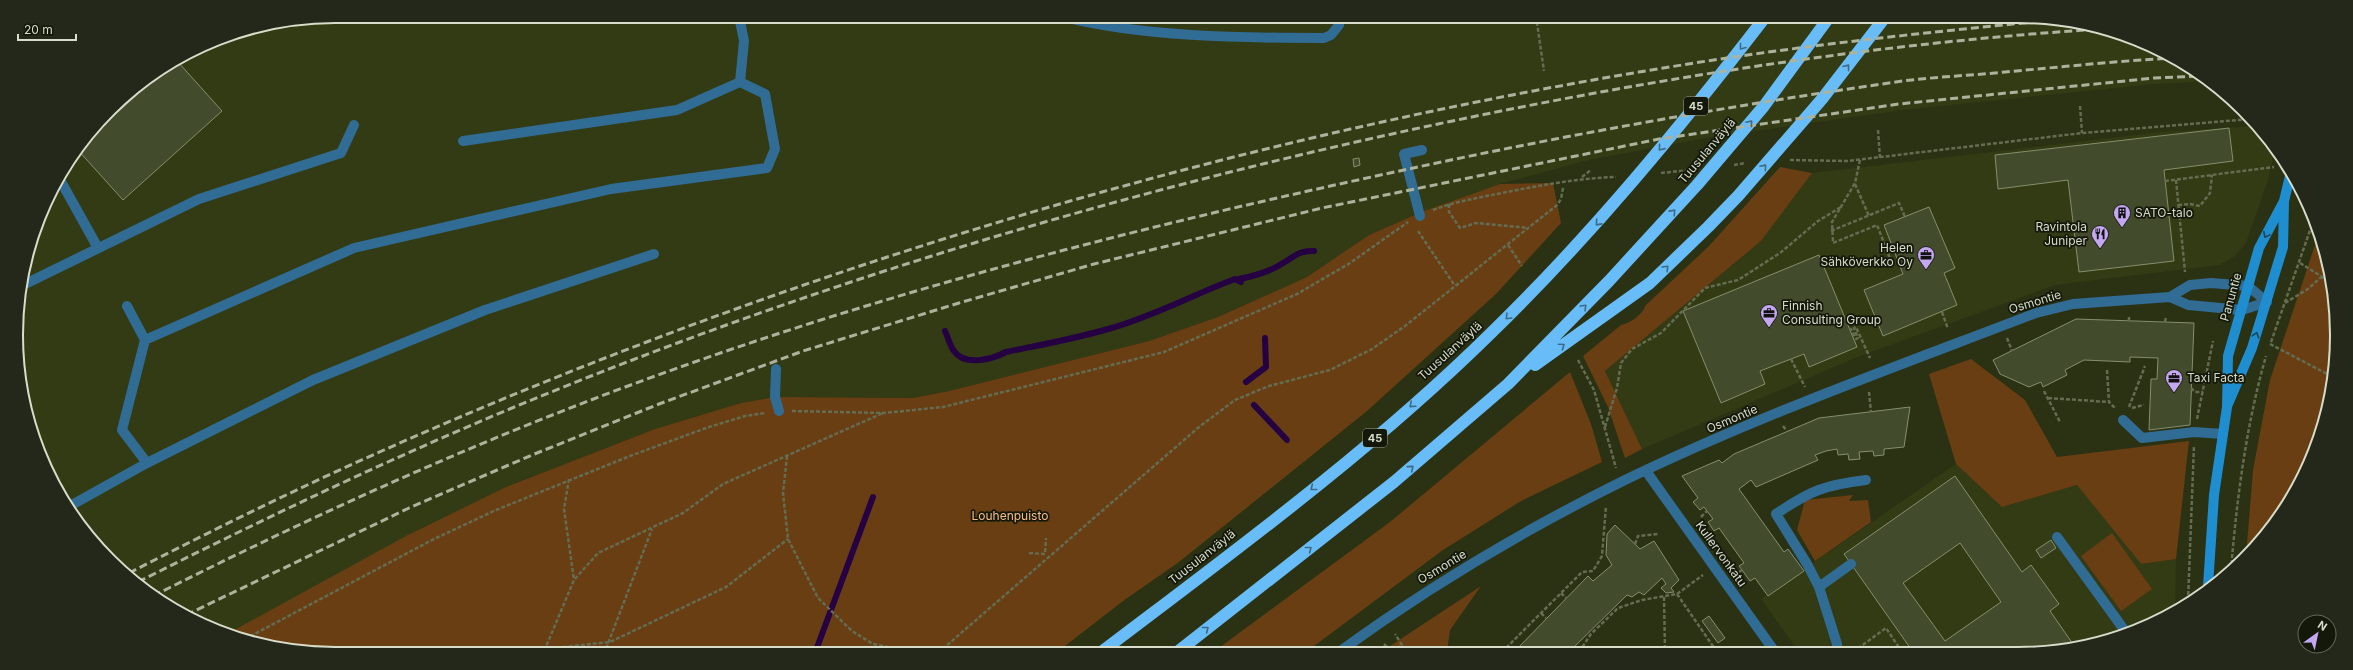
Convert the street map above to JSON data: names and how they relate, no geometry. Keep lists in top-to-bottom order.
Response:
{
  "streets": {
    "highway": ["45", "Tuusulanväylä"],
    "main road": ["Panuntie"],
    "street": ["Osmontie", "Kullervonkatu"]
  },
  "crossings": [
    ["Panuntie", "Osmontie"],
    ["Osmontie", "Kullervonkatu"]
  ],
  "parks": ["Louhenpuisto"],
  "places": {
    "building": ["SATO-talo"],
    "restaurant": ["Ravintola Juniper"],
    "office": ["Helen Sähköverkko Oy", "Finnish Consulting Group", "Taxi Facta"]
  },
  "scale_bar": "20 m",
  "north": "top right"
}
